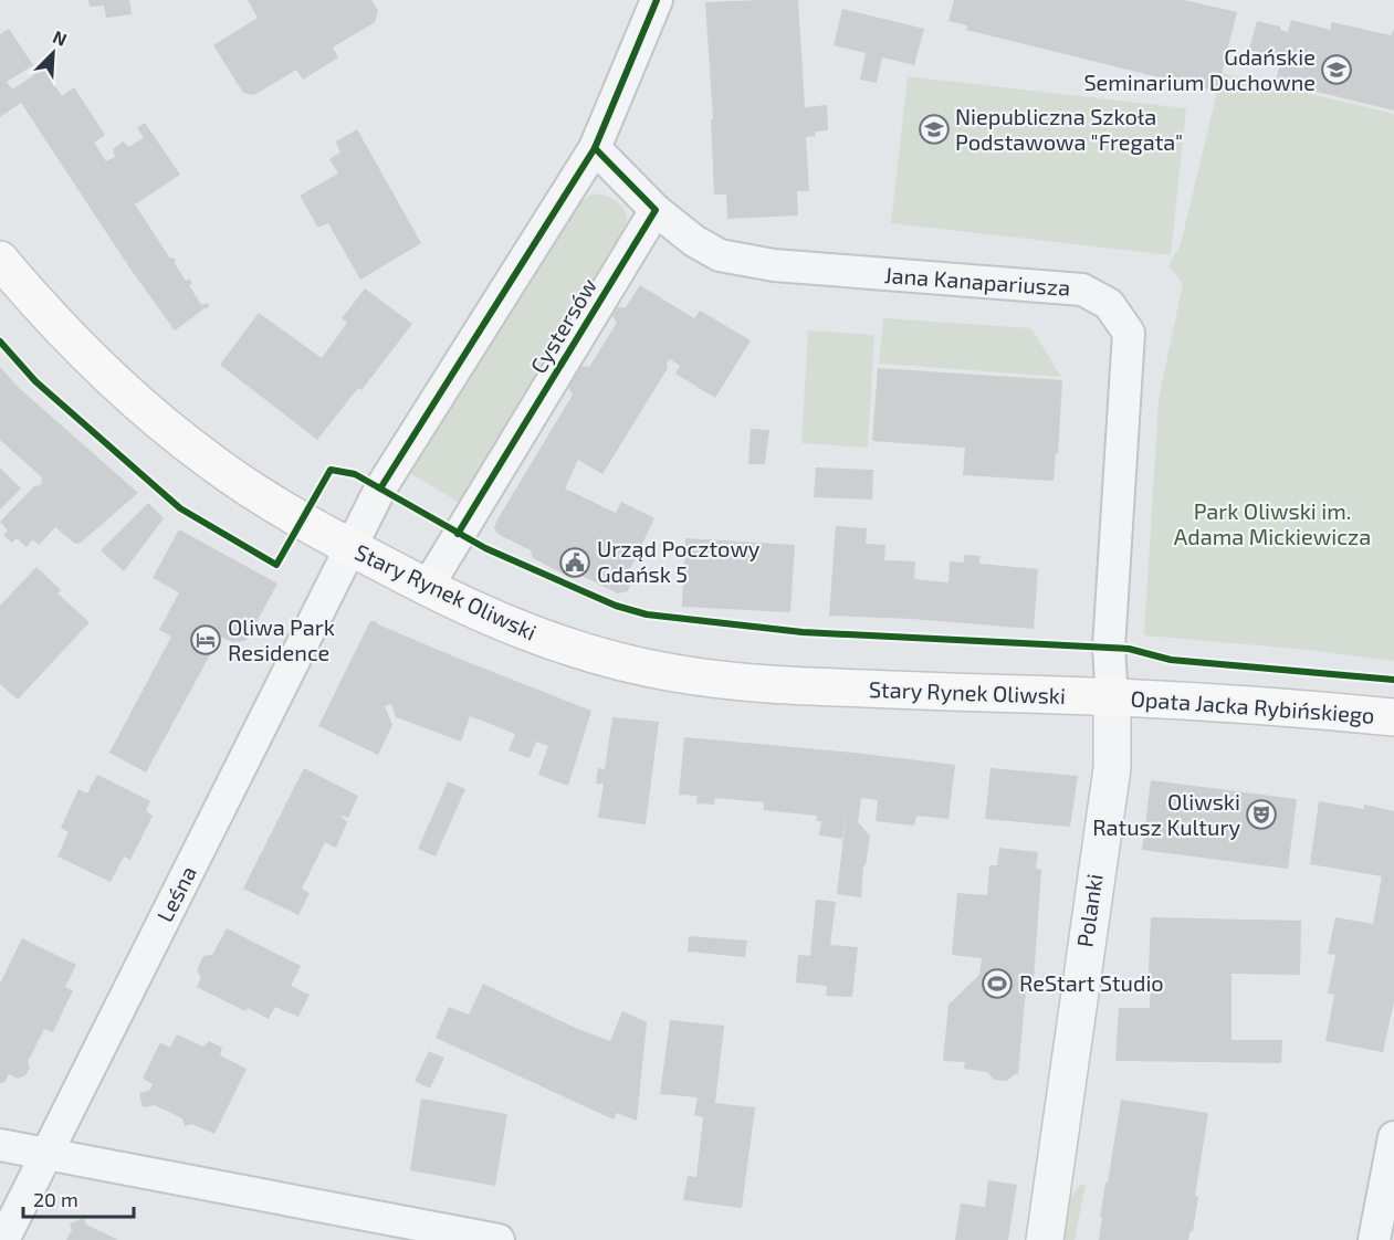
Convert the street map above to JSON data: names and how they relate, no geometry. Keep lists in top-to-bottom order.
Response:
{
  "streets": {
    "main road": ["Stary Rynek Oliwski", "Opata Jacka Rybińskiego"],
    "street": [
      "Jana Kanapariusza",
      "Cystersów",
      "Leśna",
      "Polanki"
    ]
  },
  "crossings": [
    ["Jana Kanapariusza", "Cystersów"],
    ["Jana Kanapariusza", "Stary Rynek Oliwski"],
    ["Jana Kanapariusza", "Opata Jacka Rybińskiego"],
    ["Jana Kanapariusza", "Polanki"],
    ["Cystersów", "Stary Rynek Oliwski"],
    ["Stary Rynek Oliwski", "Opata Jacka Rybińskiego"],
    ["Stary Rynek Oliwski", "Leśna"],
    ["Stary Rynek Oliwski", "Polanki"],
    ["Opata Jacka Rybińskiego", "Polanki"]
  ],
  "parks": ["Park Oliwski im. Adama Mickiewicza"],
  "places": {
    "school or university": ["Gdańskie Seminarium Duchowne", "Niepubliczna Szkoła Podstawowa \"Fregata\""],
    "public building": ["Urząd Pocztowy Gdańsk 5"],
    "hotel": ["Oliwa Park Residence"],
    "theatre": ["Oliwski Ratusz Kultury"],
    "sports": ["ReStart Studio"]
  },
  "scale_bar": "20 m",
  "north": "top right"
}
